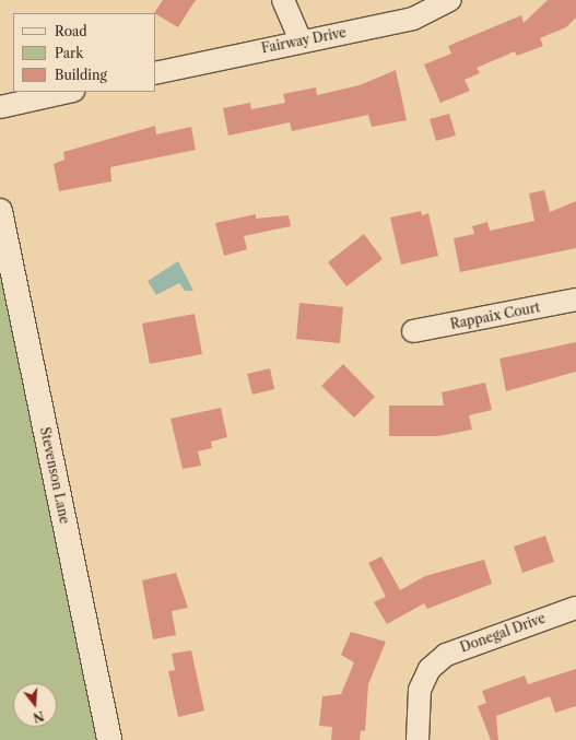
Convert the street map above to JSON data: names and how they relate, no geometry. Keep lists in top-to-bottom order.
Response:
{
  "streets": {
    "street": [
      "Fairway Drive",
      "Rappaix Court",
      "Stevenson Lane",
      "Donegal Drive"
    ]
  },
  "legend": ["Road", "Park", "Building"],
  "north": "bottom"
}
